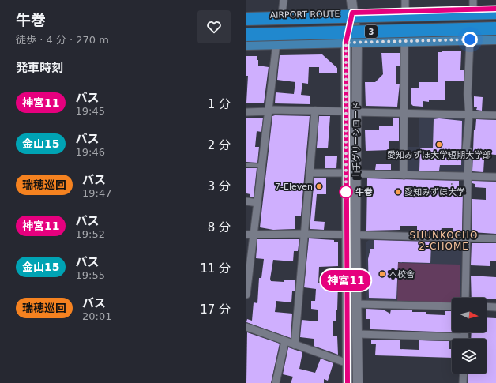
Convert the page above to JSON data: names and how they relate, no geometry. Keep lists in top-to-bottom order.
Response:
{
  "streets": {
    "highway": ["3"],
    "main road": ["AIRPORT ROUTE"],
    "street": ["山手グリーンロード"]
  },
  "crossings": [
    ["AIRPORT ROUTE", "山手グリーンロード"]
  ],
  "districts": ["SHUNKOCHO 2-CHOME"],
  "places": [
    "愛知みずほ大学短期大学部",
    "7-Eleven",
    "牛巻",
    "愛知みずほ大学",
    "本校舎"
  ],
  "lines": ["bus line 神宮11"],
  "north": "right",
  "page": {
    "heading": [
      ["牛巻", "徒歩 · 4 分 · 270 m"],
      "発車時刻"
    ],
    "on_map": "神宮11",
    "list": [
      {
        "mark": "神宮11",
        "name": "バス",
        "note": "19:45",
        "value": "1 分"
      },
      {
        "mark": "金山15",
        "name": "バス",
        "note": "19:46",
        "value": "2 分"
      },
      {
        "mark": "瑞穂巡回",
        "name": "バス",
        "note": "19:47",
        "value": "3 分"
      },
      {
        "mark": "神宮11",
        "name": "バス",
        "note": "19:52",
        "value": "8 分"
      },
      {
        "mark": "金山15",
        "name": "バス",
        "note": "19:55",
        "value": "11 分"
      },
      {
        "mark": "瑞穂巡回",
        "name": "バス",
        "note": "20:01",
        "value": "17 分"
      }
    ]
  }
}
